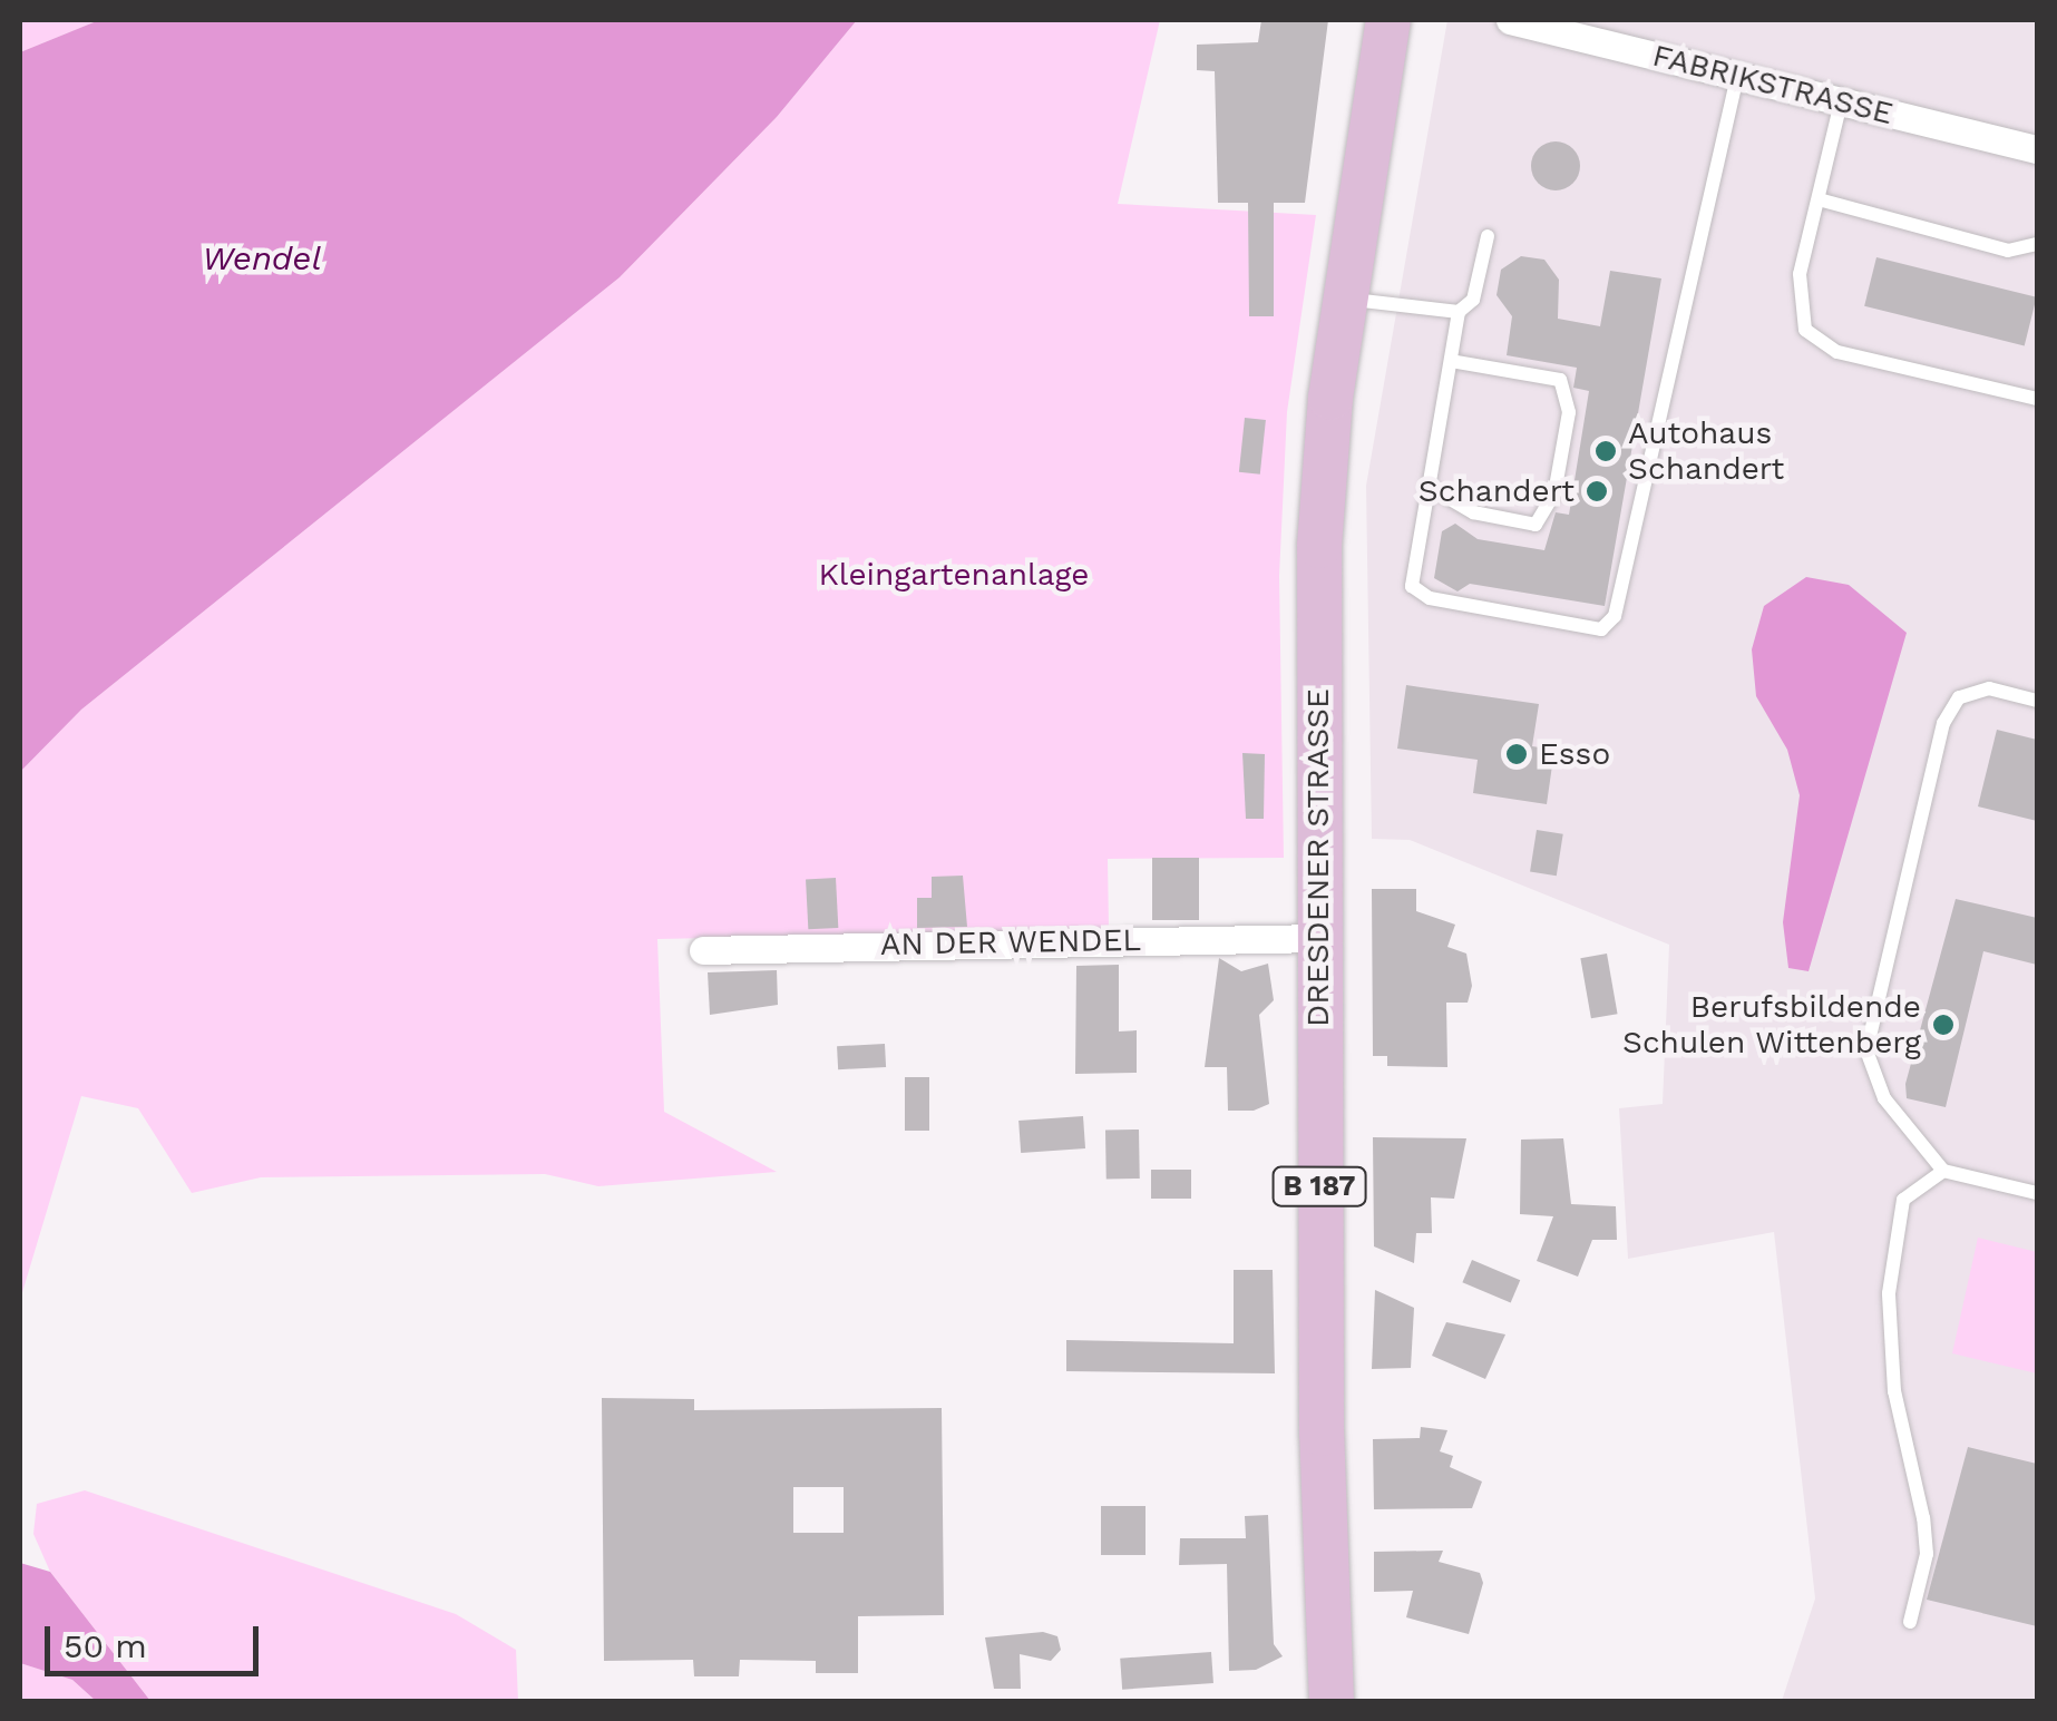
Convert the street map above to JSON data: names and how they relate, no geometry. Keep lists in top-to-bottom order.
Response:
{
  "streets": {
    "main road": ["DRESDENER STRASSE", "B 187"],
    "street": ["FABRIKSTRASSE", "AN DER WENDEL"]
  },
  "crossings": [
    ["DRESDENER STRASSE", "AN DER WENDEL"]
  ],
  "water": ["Wendel"],
  "parks": ["Kleingartenanlage"],
  "places": [
    "Autohaus Schandert",
    "Schandert",
    "Esso",
    "Berufsbildende Schulen Wittenberg"
  ],
  "scale_bar": "50 m"
}
